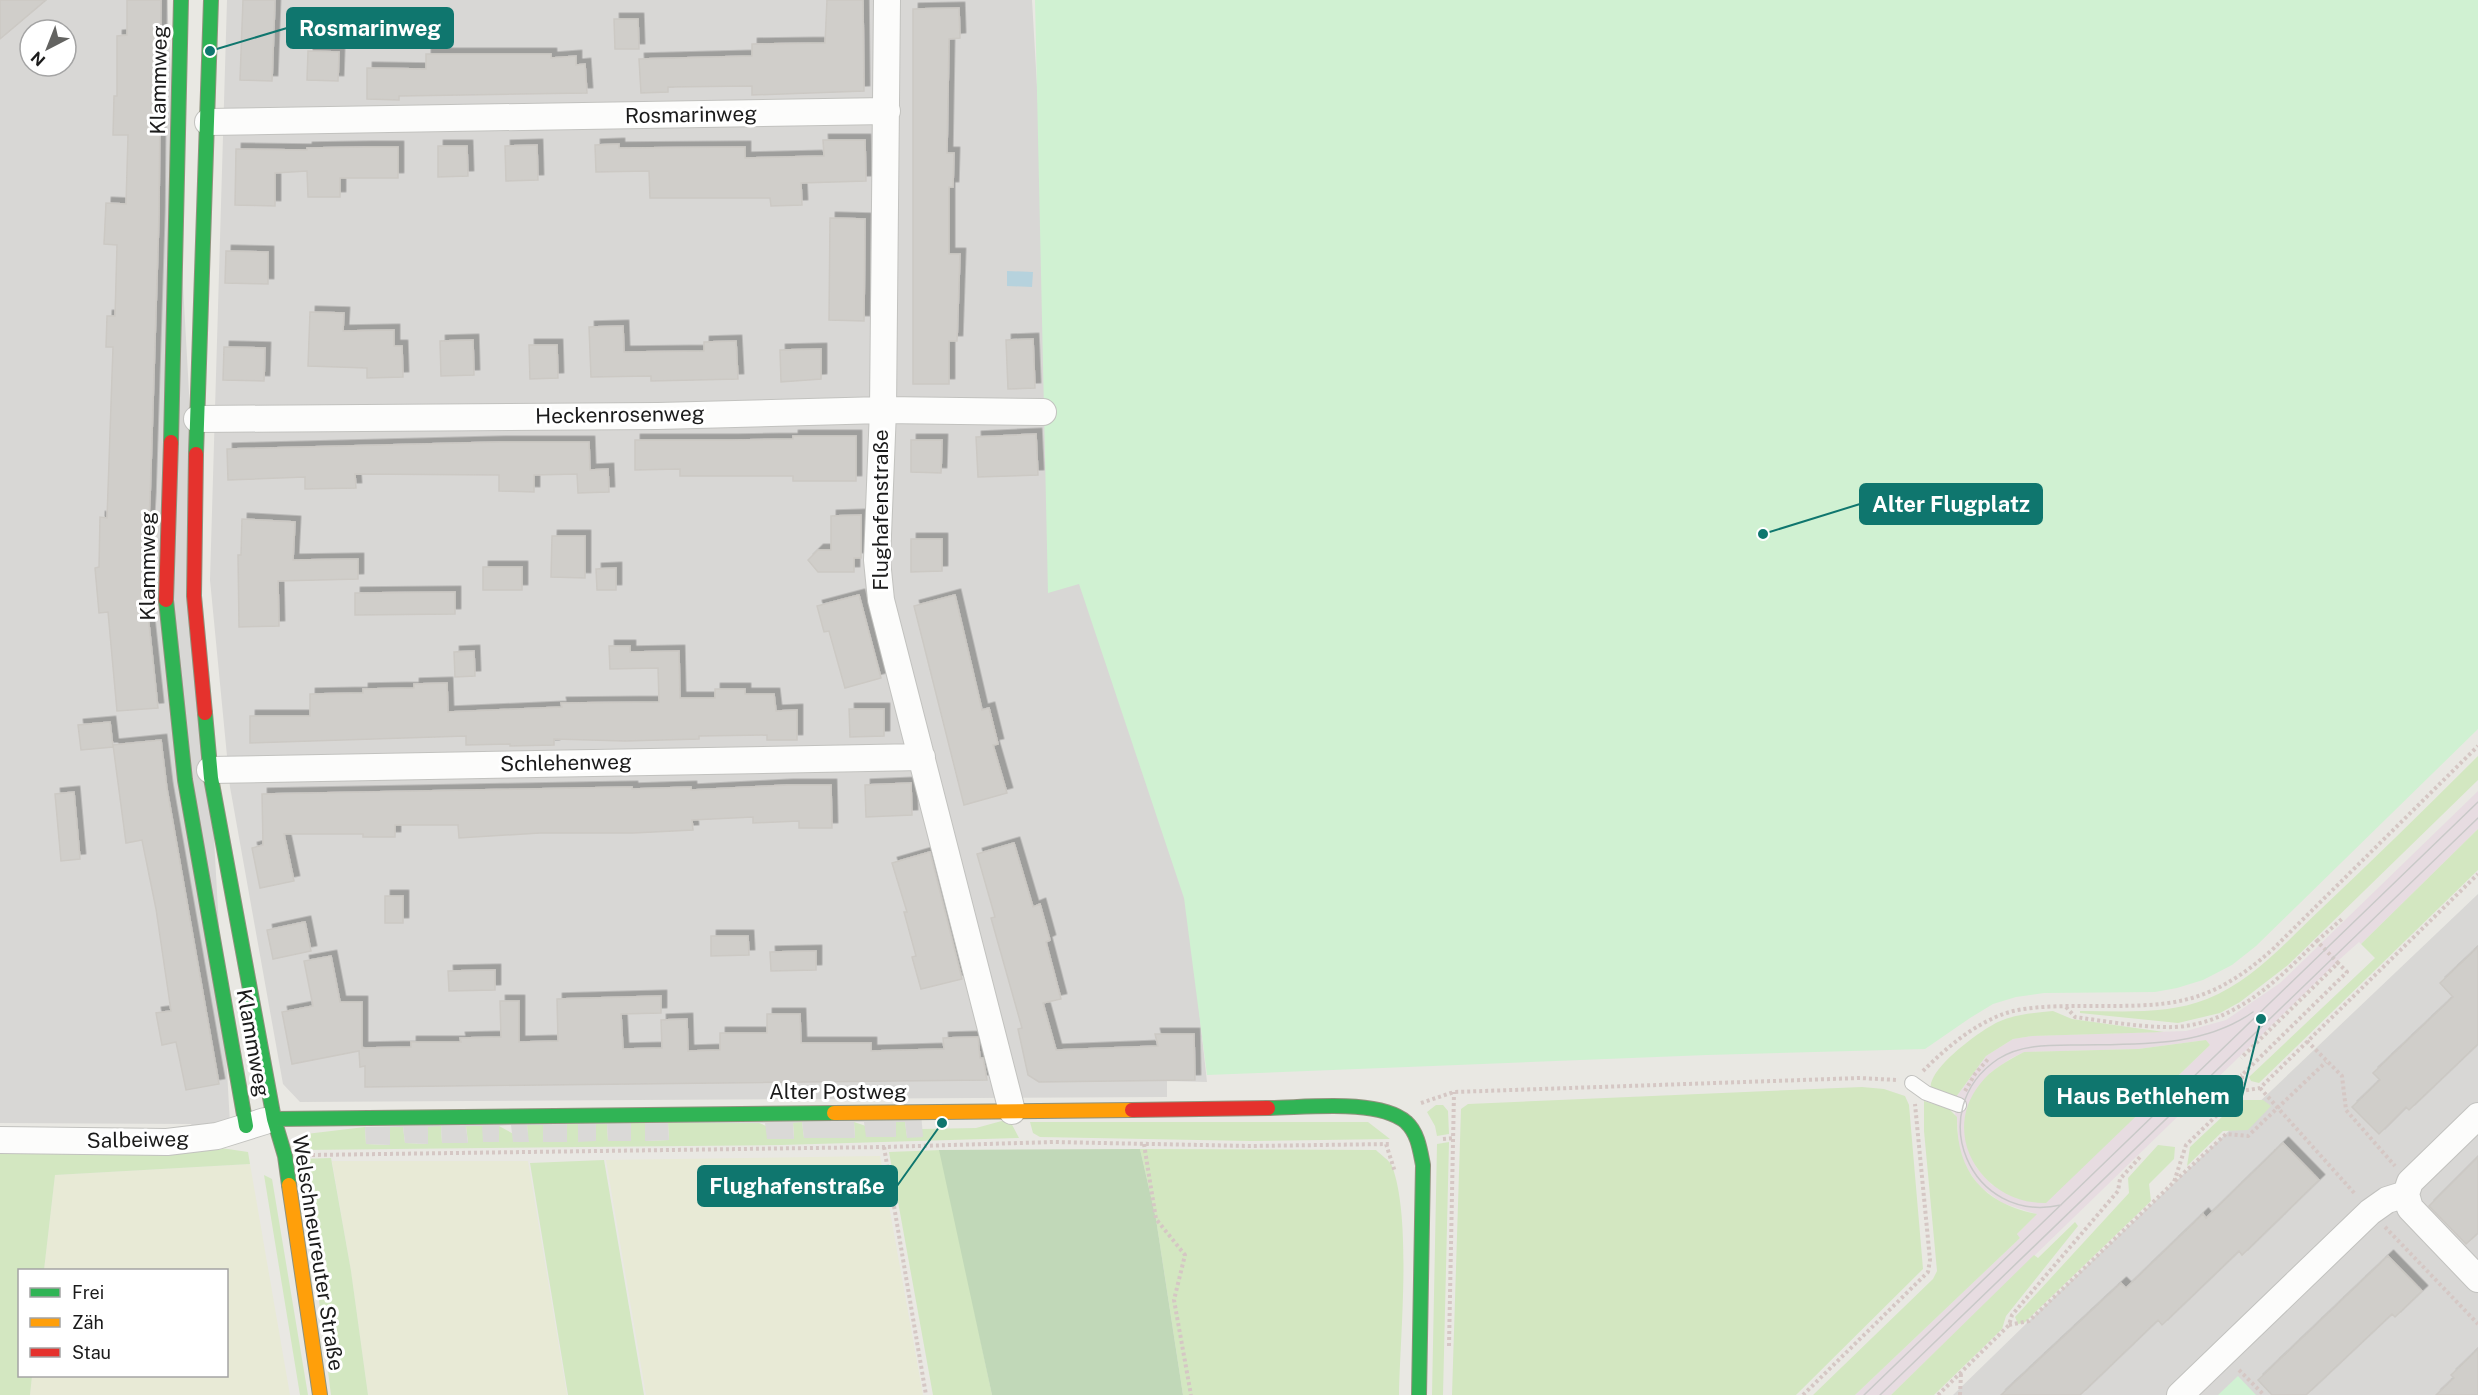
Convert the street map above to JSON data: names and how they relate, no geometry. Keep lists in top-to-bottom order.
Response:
{
  "streets": {
    "main road": ["Klammweg", "Alter Postweg", "Welschneureuter Straße"],
    "street": [
      "Rosmarinweg",
      "Heckenrosenweg",
      "Flughafenstraße",
      "Schlehenweg",
      "Salbeiweg"
    ]
  },
  "crossings": [
    ["Klammweg", "Rosmarinweg"],
    ["Klammweg", "Heckenrosenweg"],
    ["Klammweg", "Schlehenweg"],
    ["Klammweg", "Alter Postweg"],
    ["Klammweg", "Salbeiweg"],
    ["Klammweg", "Welschneureuter Straße"],
    ["Rosmarinweg", "Flughafenstraße"],
    ["Heckenrosenweg", "Flughafenstraße"],
    ["Flughafenstraße", "Schlehenweg"],
    ["Flughafenstraße", "Alter Postweg"],
    ["Alter Postweg", "Salbeiweg"],
    ["Alter Postweg", "Welschneureuter Straße"],
    ["Salbeiweg", "Welschneureuter Straße"]
  ],
  "places": [
    "Rosmarinweg",
    "Alter Flugplatz",
    "Haus Bethlehem",
    "Flughafenstraße"
  ],
  "legend": ["Frei", "Zäh", "Stau"],
  "north": "bottom left"
}
